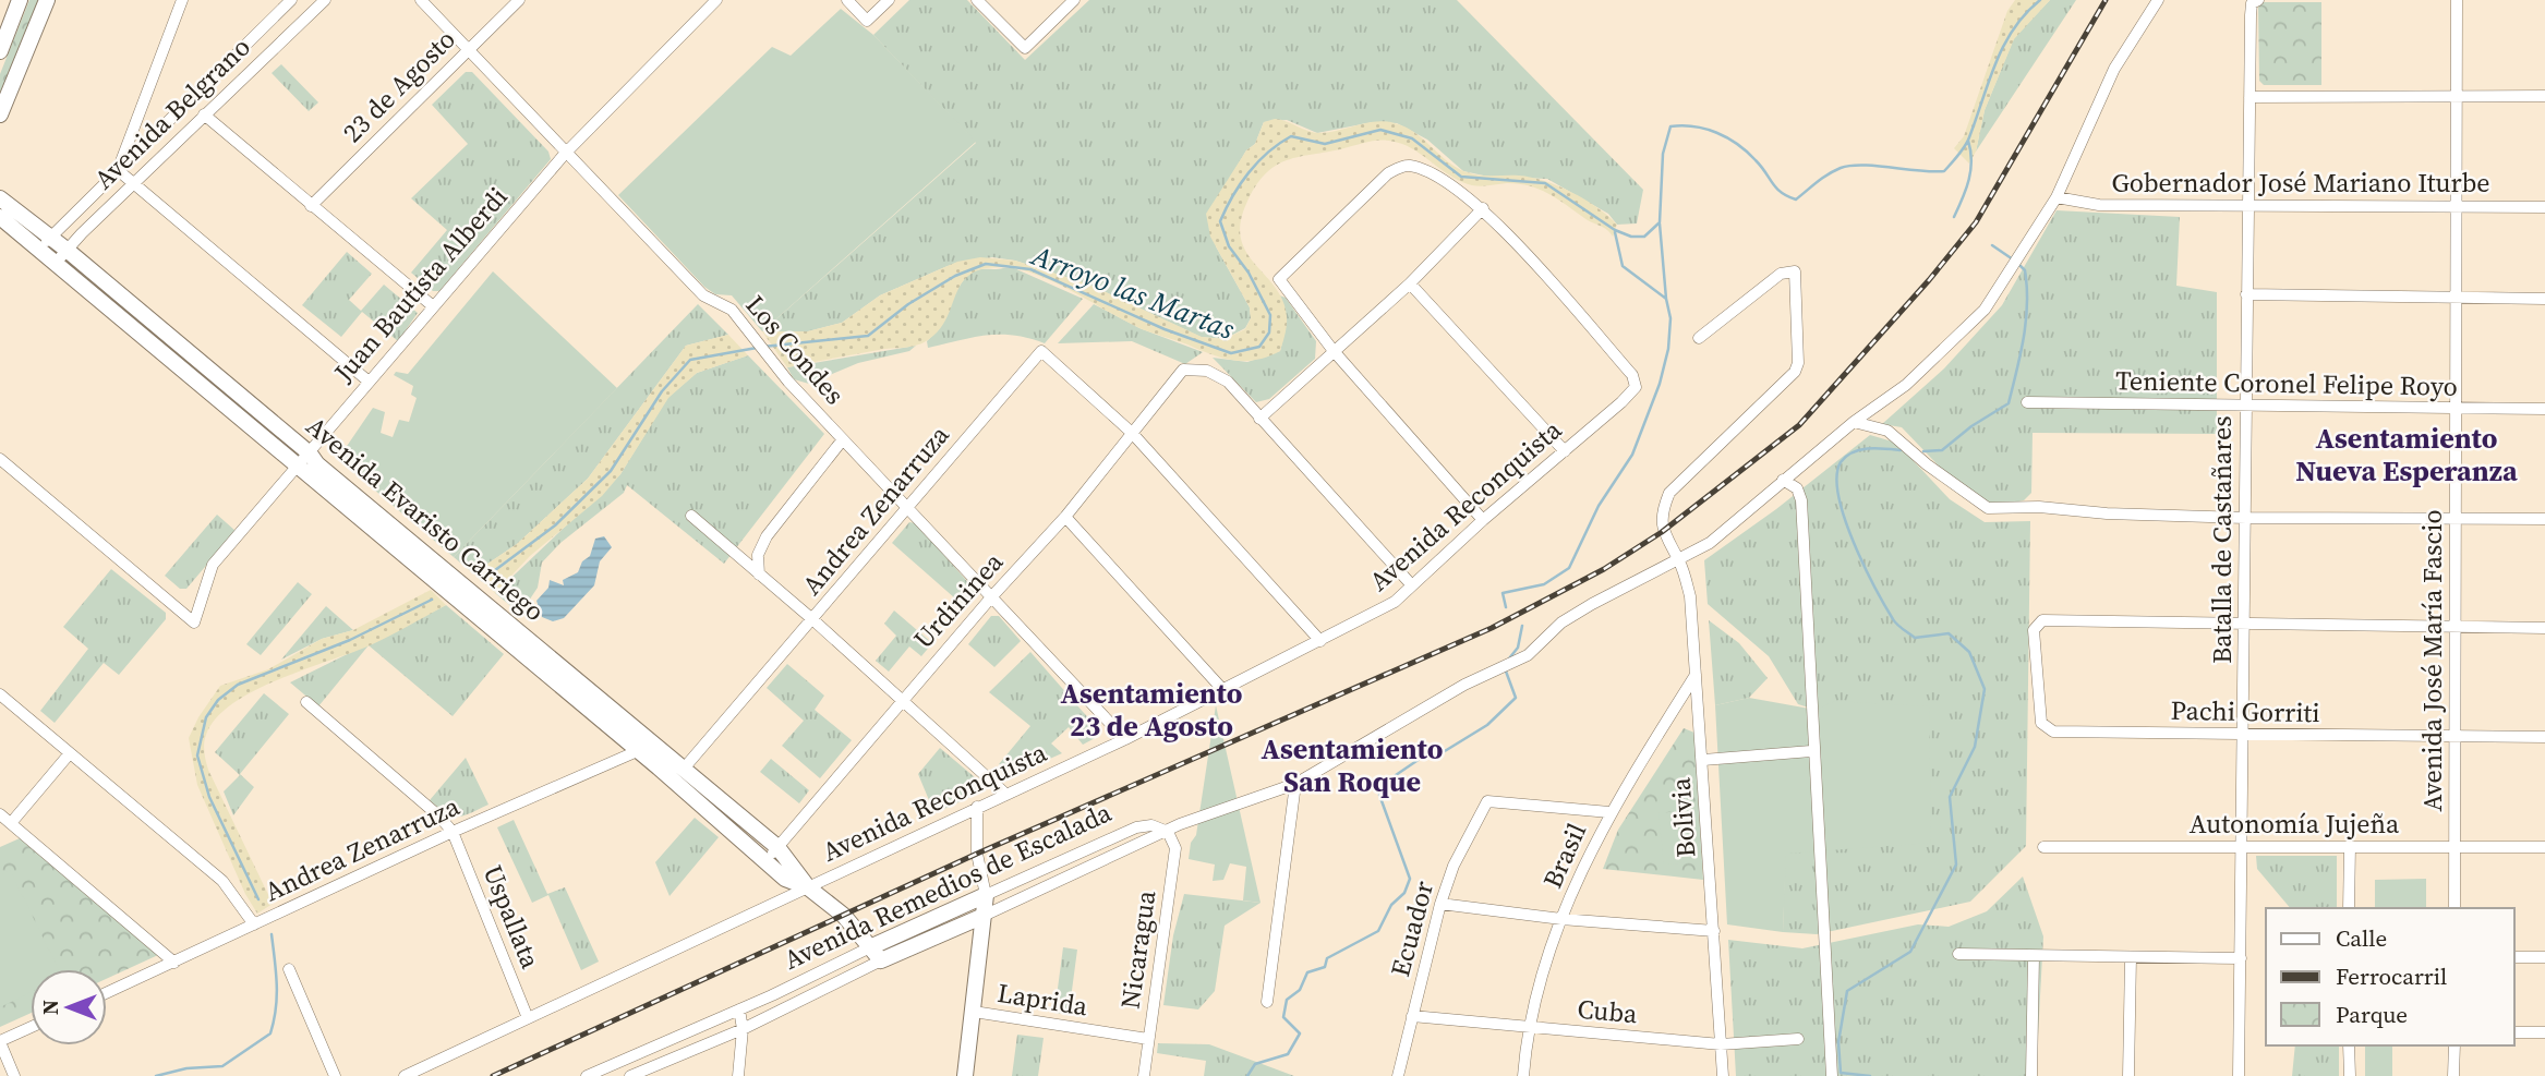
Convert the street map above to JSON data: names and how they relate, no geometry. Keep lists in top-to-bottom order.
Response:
{
  "streets": {
    "street": [
      "23 de Agosto",
      "Avenida Belgrano",
      "Gobernador José Mariano Iturbe",
      "Juan Bautista Alberdi",
      "Los Condes",
      "Teniente Coronel Felipe Royo",
      "Avenida Reconquista",
      "Andrea Zenarruza",
      "Avenida Evaristo Carriego",
      "Batalla de Castañares",
      "Urdininea",
      "Avenida José María Fascio",
      "Pachi Gorriti",
      "Bolivia",
      "Autonomía Jujeña",
      "Brasil",
      "Avenida Remedios de Escalada",
      "Uspallata",
      "Ecuador",
      "Nicaragua",
      "Laprida",
      "Cuba"
    ]
  },
  "crossings": [
    ["23 de Agosto", "Los Condes"],
    ["Avenida Belgrano", "Avenida Evaristo Carriego"],
    ["Gobernador José Mariano Iturbe", "Batalla de Castañares"],
    ["Gobernador José Mariano Iturbe", "Avenida José María Fascio"],
    ["Juan Bautista Alberdi", "Los Condes"],
    ["Juan Bautista Alberdi", "Avenida Evaristo Carriego"],
    ["Los Condes", "Avenida Reconquista"],
    ["Los Condes", "Andrea Zenarruza"],
    ["Los Condes", "Urdininea"],
    ["Teniente Coronel Felipe Royo", "Batalla de Castañares"],
    ["Teniente Coronel Felipe Royo", "Avenida José María Fascio"],
    ["Avenida Reconquista", "Avenida Evaristo Carriego"],
    ["Avenida Reconquista", "Uspallata"],
    ["Andrea Zenarruza", "Avenida Evaristo Carriego"],
    ["Andrea Zenarruza", "Urdininea"],
    ["Andrea Zenarruza", "Uspallata"],
    ["Avenida Evaristo Carriego", "Urdininea"],
    ["Avenida Evaristo Carriego", "Avenida Remedios de Escalada"],
    ["Batalla de Castañares", "Pachi Gorriti"],
    ["Batalla de Castañares", "Autonomía Jujeña"],
    ["Avenida José María Fascio", "Pachi Gorriti"],
    ["Avenida José María Fascio", "Autonomía Jujeña"],
    ["Bolivia", "Brasil"],
    ["Bolivia", "Cuba"],
    ["Brasil", "Ecuador"],
    ["Brasil", "Cuba"],
    ["Avenida Remedios de Escalada", "Nicaragua"],
    ["Ecuador", "Cuba"],
    ["Nicaragua", "Laprida"]
  ],
  "districts": ["Asentamiento Nueva Esperanza", "Asentamiento 23 de Agosto", "Asentamiento San Roque"],
  "water": ["Arroyo las Martas"],
  "legend": ["Calle", "Ferrocarril", "Parque"],
  "north": "left"
}
